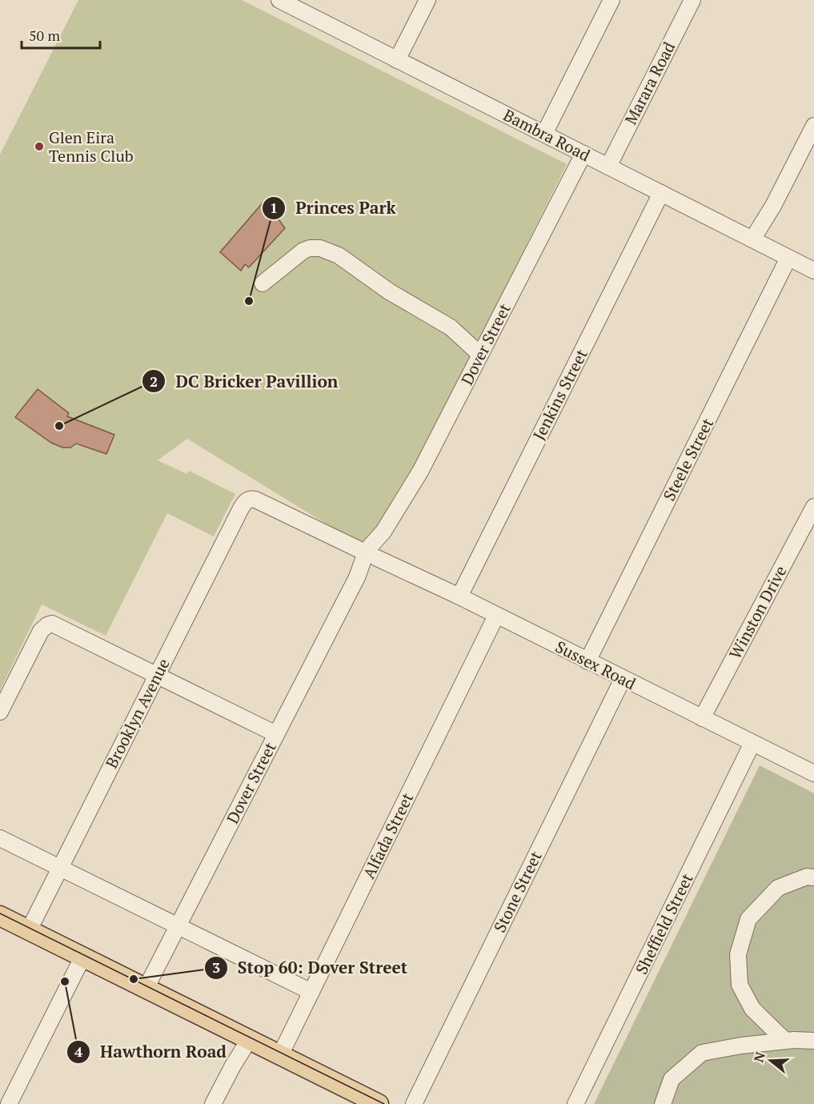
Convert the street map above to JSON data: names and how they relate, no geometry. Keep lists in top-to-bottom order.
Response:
{
  "streets": {
    "street": [
      "Marara Road",
      "Bambra Road",
      "Dover Street",
      "Jenkins Street",
      "Steele Street",
      "Winston Drive",
      "Sussex Road",
      "Brooklyn Avenue",
      "Alfada Street",
      "Stone Street",
      "Sheffield Street"
    ]
  },
  "crossings": [
    ["Marara Road", "Bambra Road"],
    ["Bambra Road", "Dover Street"],
    ["Bambra Road", "Jenkins Street"],
    ["Bambra Road", "Steele Street"],
    ["Dover Street", "Sussex Road"],
    ["Jenkins Street", "Sussex Road"],
    ["Steele Street", "Sussex Road"],
    ["Winston Drive", "Sussex Road"],
    ["Sussex Road", "Brooklyn Avenue"],
    ["Sussex Road", "Alfada Street"],
    ["Sussex Road", "Stone Street"],
    ["Sussex Road", "Sheffield Street"]
  ],
  "places": [
    "Glen Eira Tennis Club",
    "Princes Park",
    "DC Bricker Pavillion",
    "Stop 60: Dover Street",
    "Hawthorn Road"
  ],
  "scale_bar": "50 m",
  "north": "left"
}
